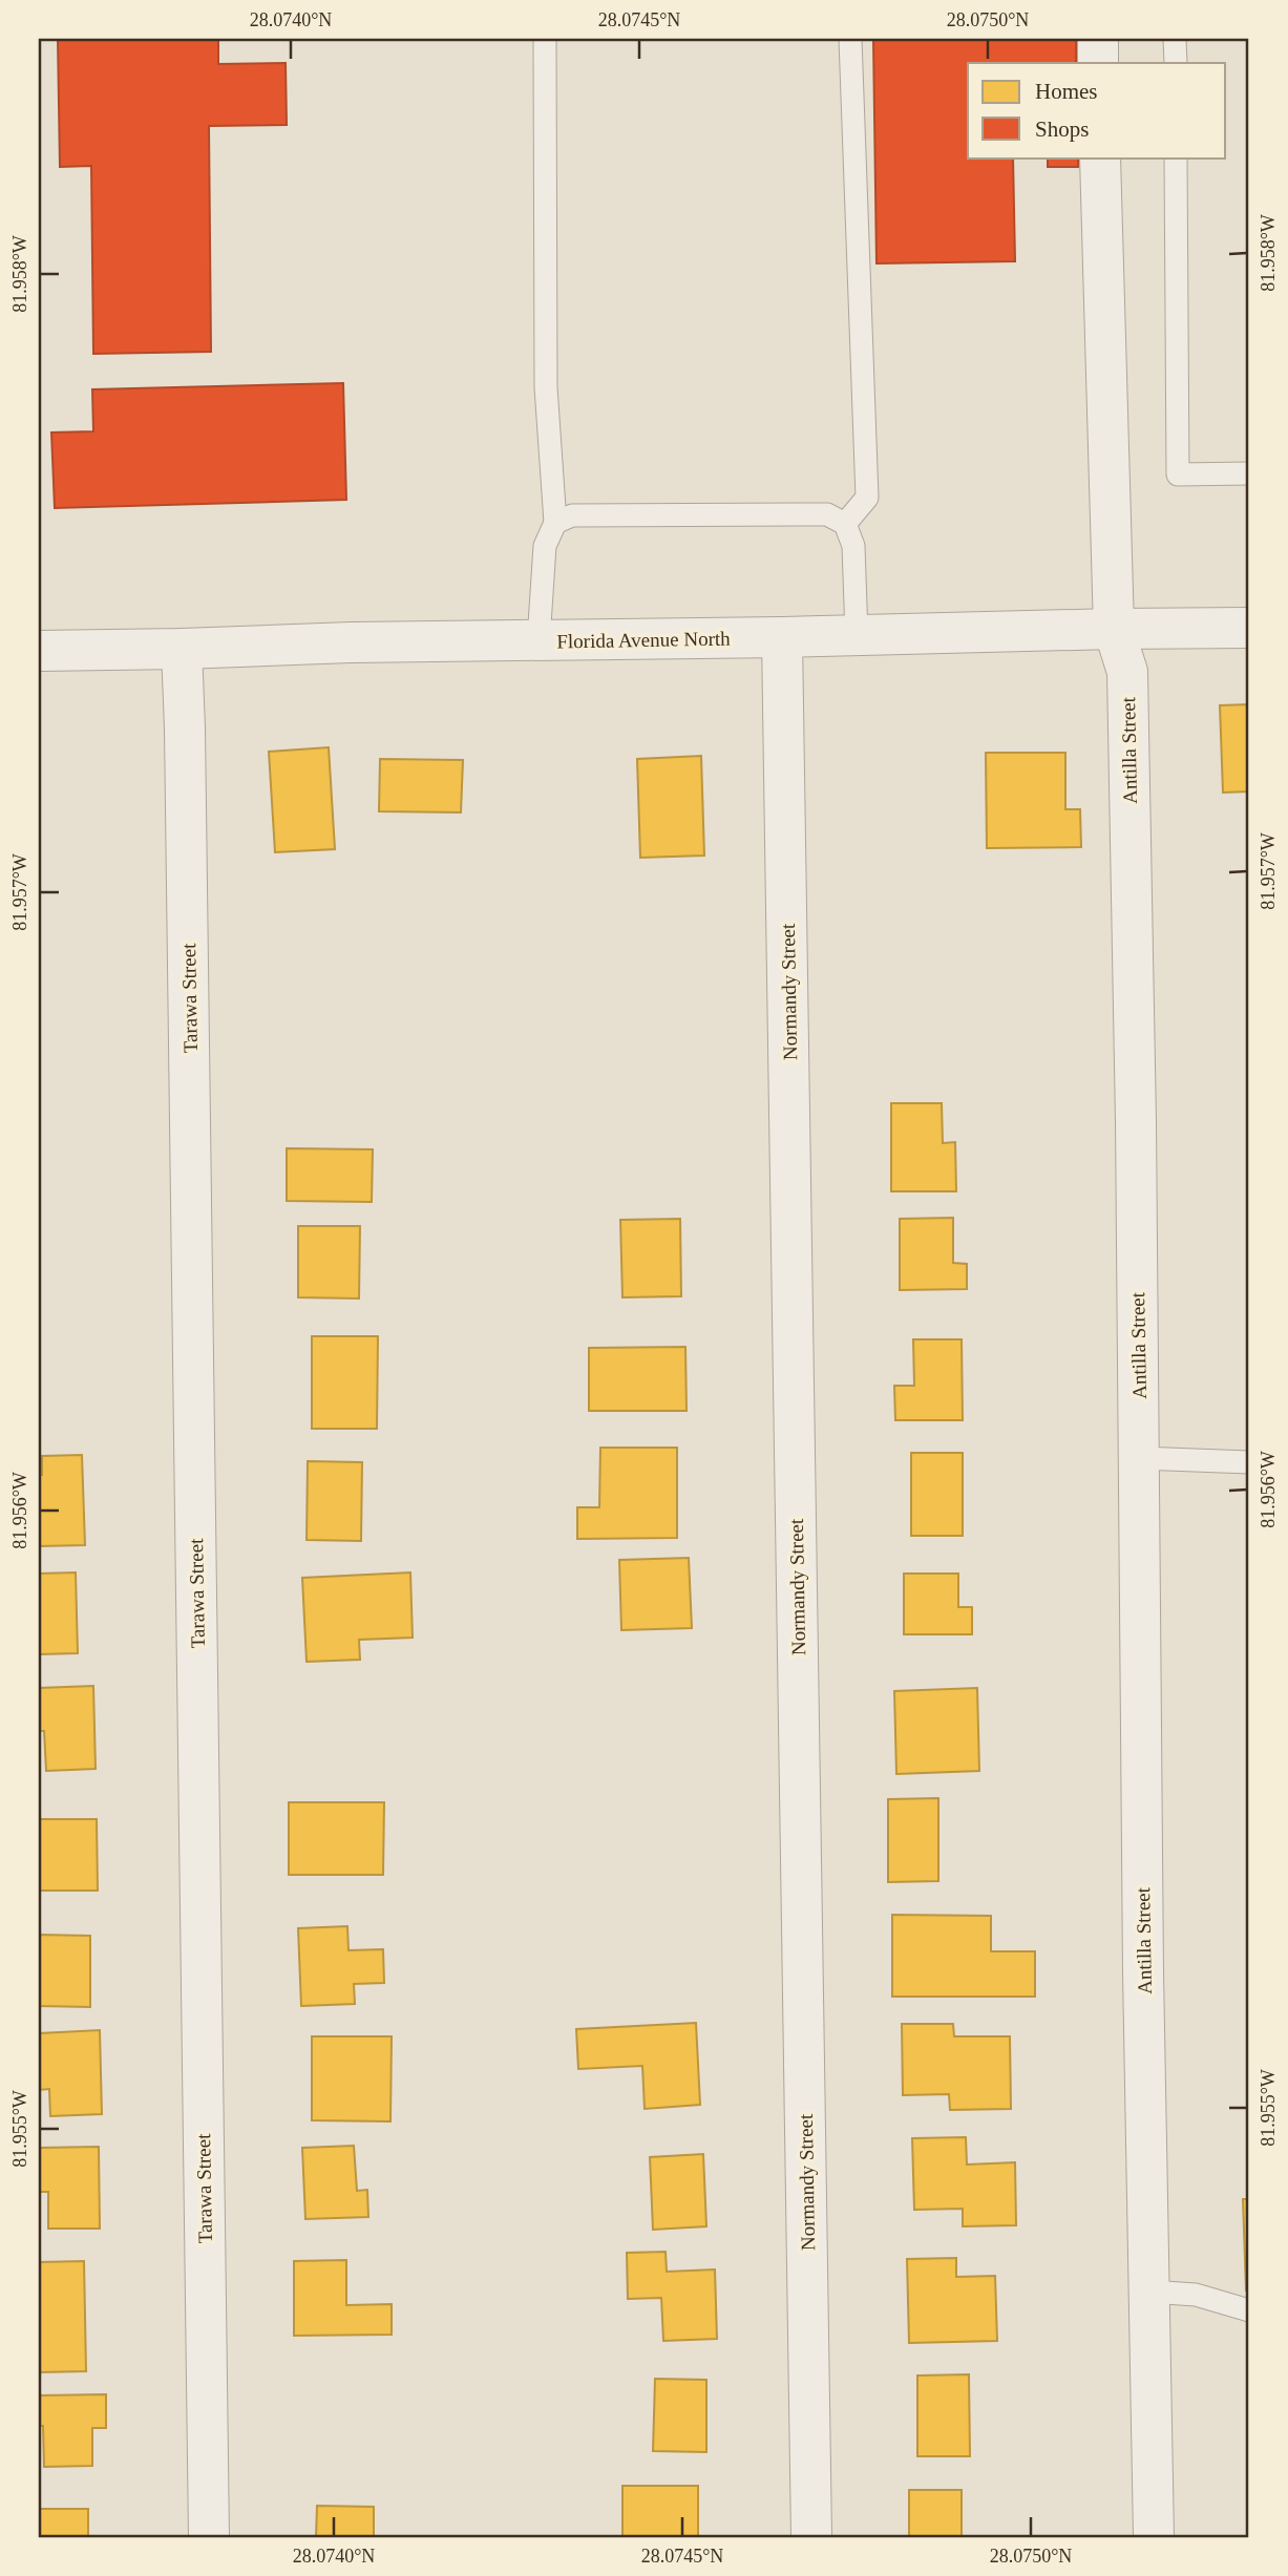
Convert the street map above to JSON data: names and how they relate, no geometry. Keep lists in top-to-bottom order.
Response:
{
  "streets": {
    "street": [
      "Florida Avenue North",
      "Antilla Street",
      "Normandy Street",
      "Tarawa Street"
    ]
  },
  "crossings": [
    ["Florida Avenue North", "Antilla Street"],
    ["Florida Avenue North", "Normandy Street"],
    ["Florida Avenue North", "Tarawa Street"]
  ],
  "legend": ["Homes", "Shops"],
  "coordinates": [
    "28.0740°N",
    "28.0745°N",
    "28.0750°N",
    "81.958°W",
    "81.957°W",
    "81.956°W",
    "81.955°W"
  ]
}
